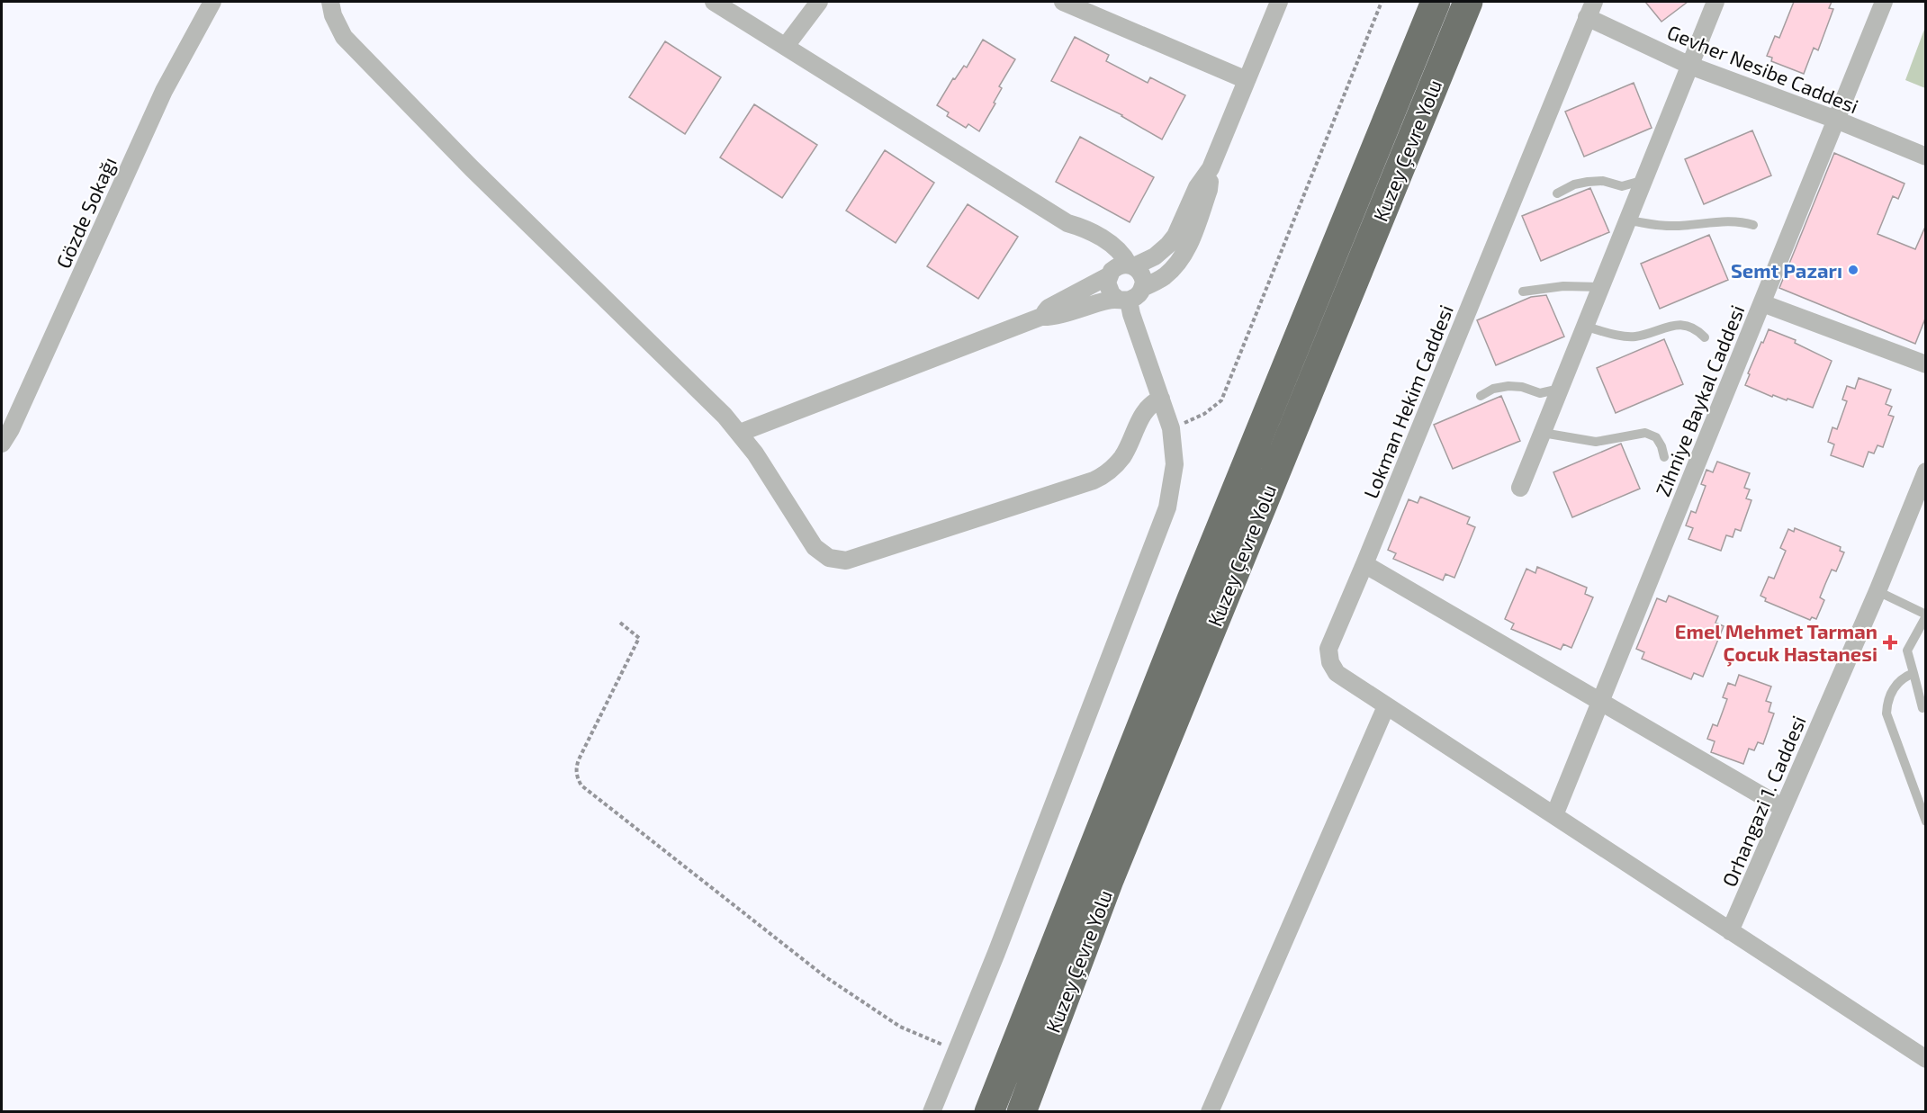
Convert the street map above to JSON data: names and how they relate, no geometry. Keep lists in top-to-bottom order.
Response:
{
  "streets": {
    "highway": ["Kuzey Çevre Yolu"],
    "street": [
      "Gevher Nesibe Caddesi",
      "Gözde Sokağı",
      "Zihniye Baykal Caddesi",
      "Lokman Hekim Caddesi",
      "Orhangazi 1. Caddesi"
    ]
  },
  "crossings": [
    ["Gevher Nesibe Caddesi", "Zihniye Baykal Caddesi"],
    ["Gevher Nesibe Caddesi", "Lokman Hekim Caddesi"],
    ["Zihniye Baykal Caddesi", "Lokman Hekim Caddesi"],
    ["Lokman Hekim Caddesi", "Orhangazi 1. Caddesi"]
  ],
  "places": {
    "other": ["Semt Pazarı"],
    "health": ["Emel Mehmet Tarman Çocuk Hastanesi"]
  }
}
